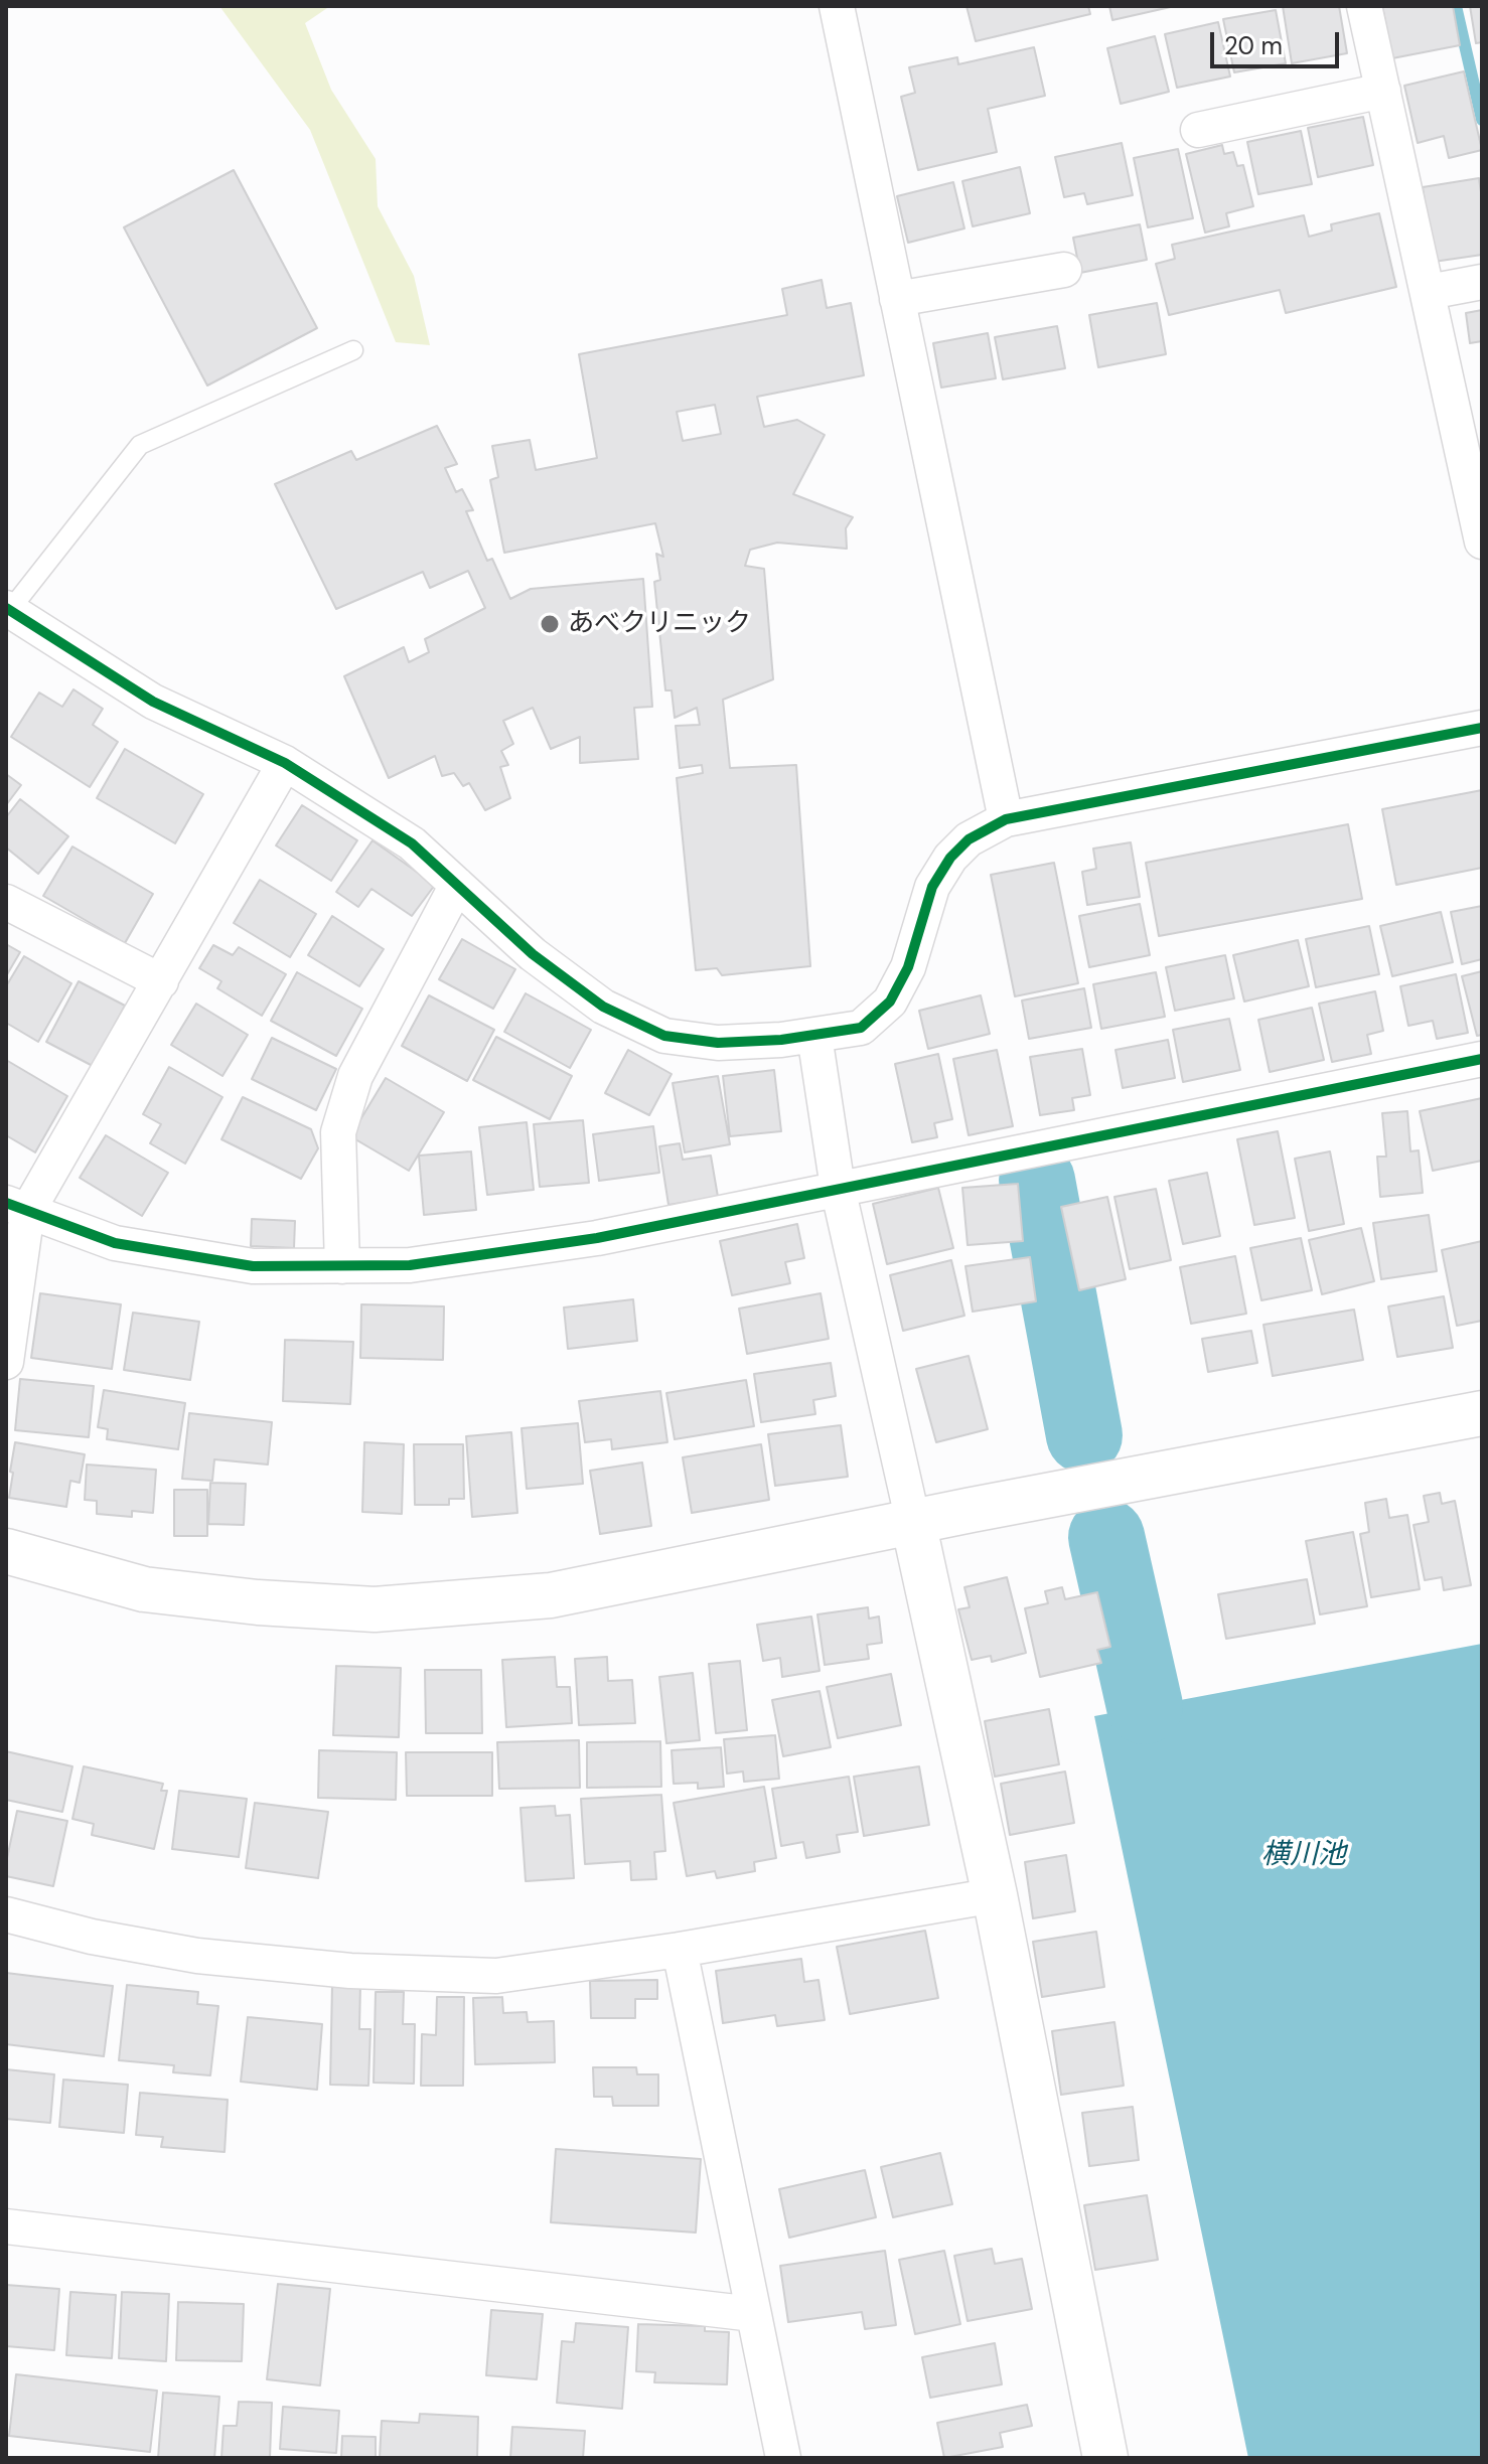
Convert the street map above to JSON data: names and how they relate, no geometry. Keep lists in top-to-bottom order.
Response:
{
  "water": ["横川池"],
  "places": ["あべクリニック"],
  "scale_bar": "20 m"
}
